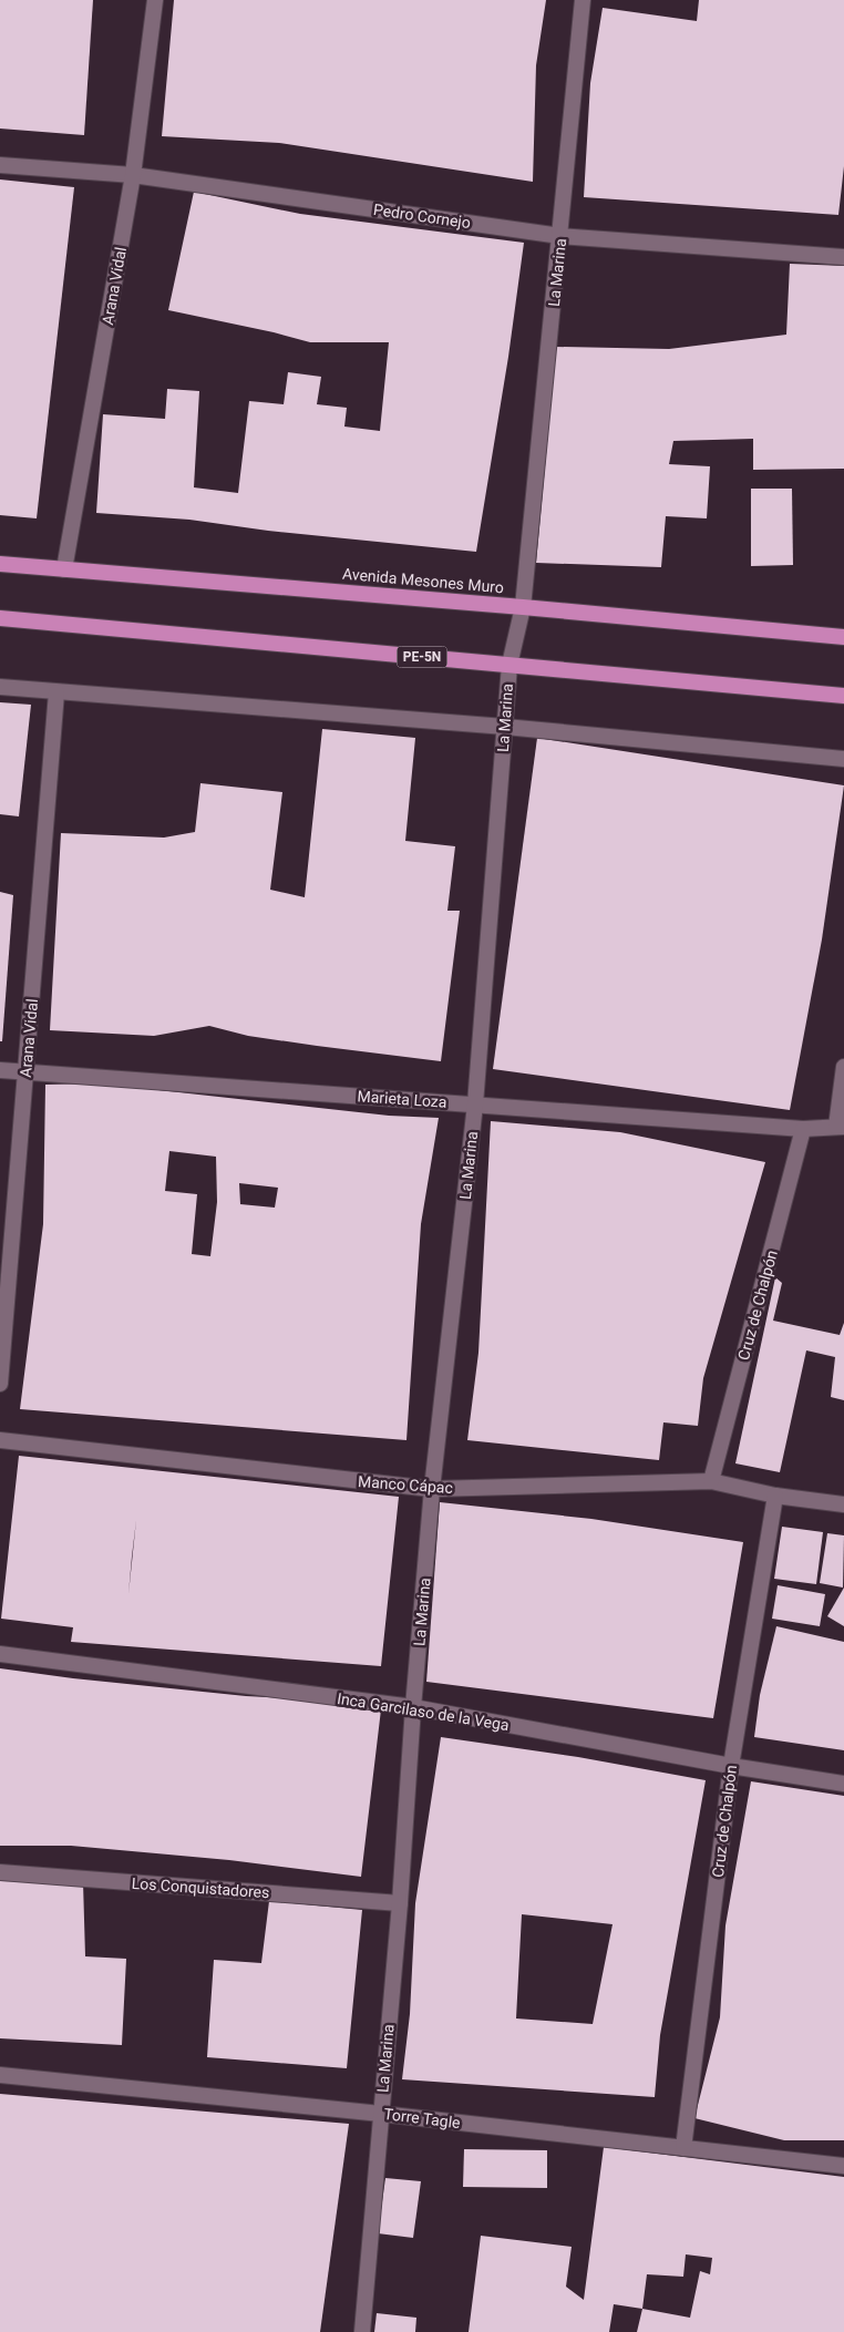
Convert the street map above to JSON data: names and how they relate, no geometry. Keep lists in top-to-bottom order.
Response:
{
  "streets": {
    "highway": ["Avenida Mesones Muro", "PE-5N"],
    "street": [
      "Pedro Cornejo",
      "La Marina",
      "Arana Vidal",
      "Marieta Loza",
      "Cruz de Chalpón",
      "Manco Cápac",
      "Inca Garcilaso de la Vega",
      "Los Conquistadores",
      "Torre Tagle"
    ]
  },
  "crossings": [
    ["Pedro Cornejo", "La Marina"],
    ["Pedro Cornejo", "Arana Vidal"],
    ["La Marina", "Avenida Mesones Muro"],
    ["La Marina", "PE-5N"],
    ["La Marina", "Marieta Loza"],
    ["La Marina", "Manco Cápac"],
    ["La Marina", "Inca Garcilaso de la Vega"],
    ["La Marina", "Los Conquistadores"],
    ["La Marina", "Torre Tagle"],
    ["Arana Vidal", "Avenida Mesones Muro"],
    ["Arana Vidal", "Marieta Loza"],
    ["Marieta Loza", "Cruz de Chalpón"],
    ["Cruz de Chalpón", "Manco Cápac"],
    ["Cruz de Chalpón", "Inca Garcilaso de la Vega"],
    ["Cruz de Chalpón", "Torre Tagle"]
  ]
}
